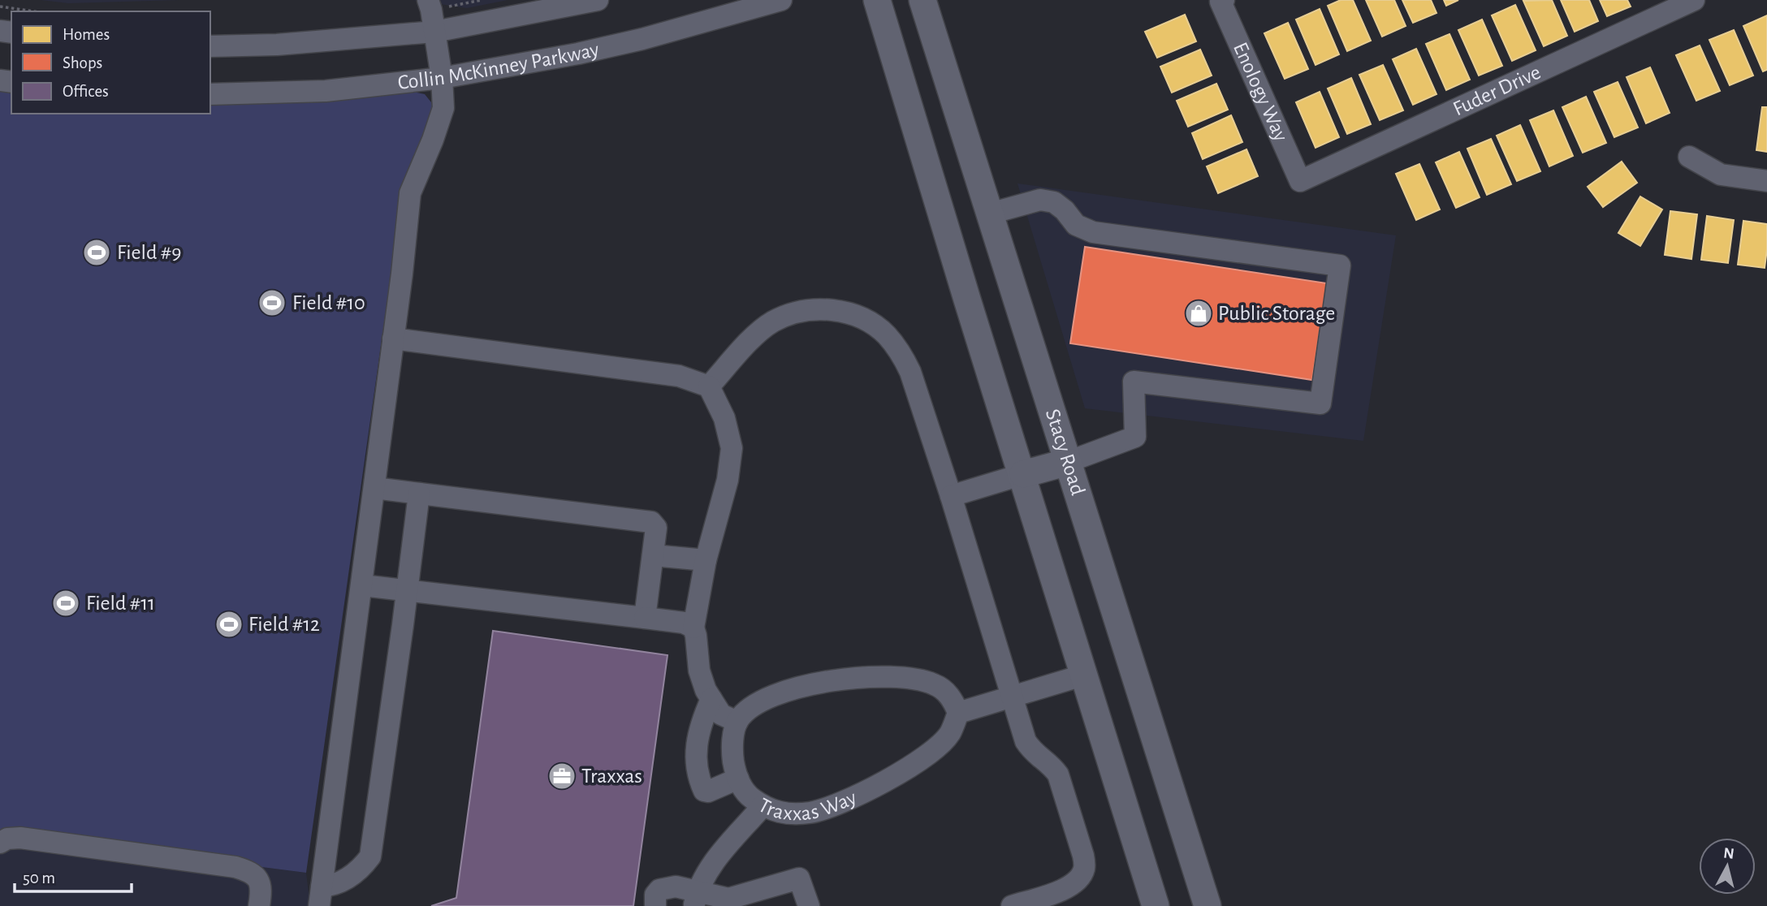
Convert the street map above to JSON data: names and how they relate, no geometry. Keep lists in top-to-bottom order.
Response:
{
  "streets": {
    "main road": ["Stacy Road"],
    "street": [
      "Collin McKinney Parkway",
      "Fuder Drive",
      "Enology Way",
      "Traxxas Way"
    ]
  },
  "crossings": [
    ["Fuder Drive", "Enology Way"]
  ],
  "places": {
    "sports": [
      "Field #9",
      "Field #10",
      "Field #11",
      "Field #12"
    ],
    "shop": ["Public Storage"],
    "office": ["Traxxas"]
  },
  "legend": ["Homes", "Shops", "Offices"],
  "scale_bar": "50 m",
  "north": "top"
}
